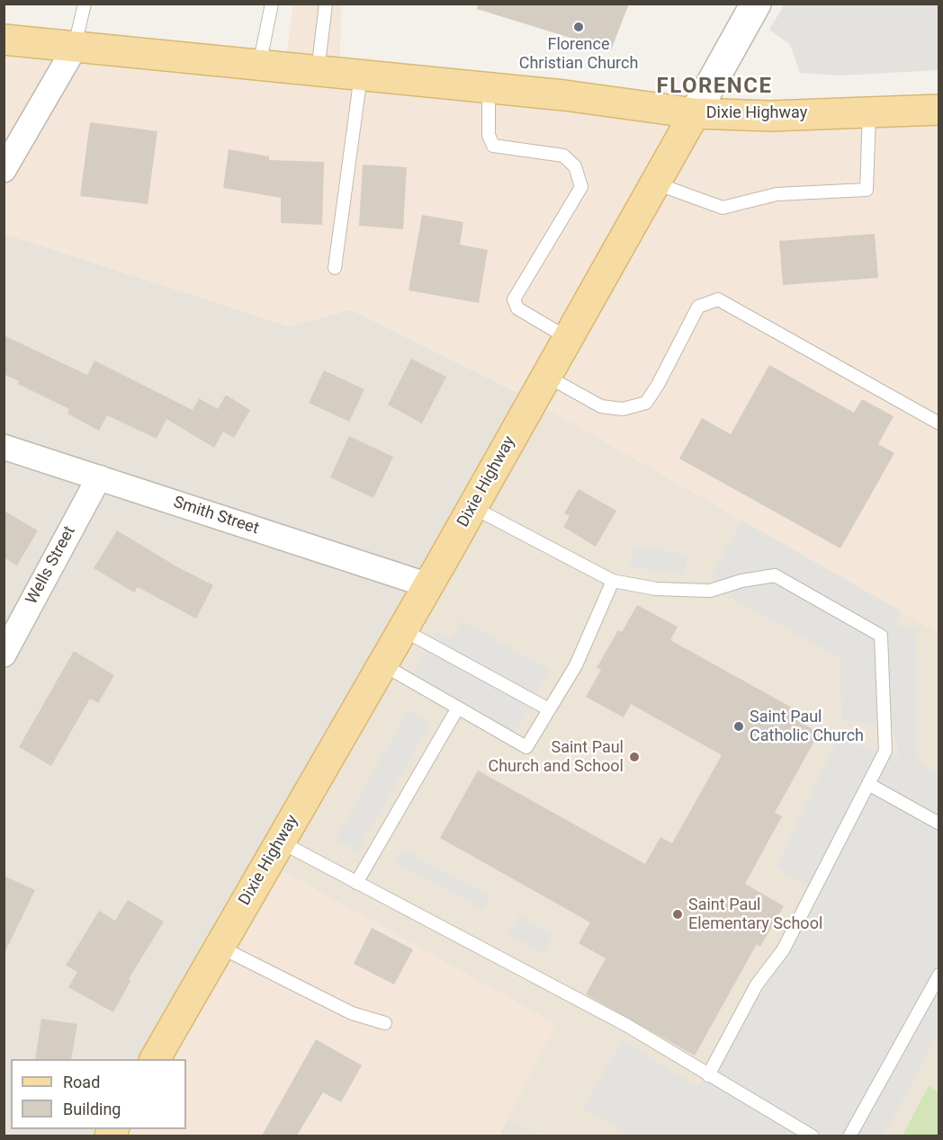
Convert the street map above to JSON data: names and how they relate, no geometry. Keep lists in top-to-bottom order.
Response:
{
  "streets": {
    "main road": ["Dixie Highway"],
    "street": ["Smith Street", "Wells Street"]
  },
  "crossings": [
    ["Dixie Highway", "Smith Street"],
    ["Smith Street", "Wells Street"]
  ],
  "districts": ["FLORENCE"],
  "places": [
    "Florence Christian Church",
    "Saint Paul Catholic Church",
    "Saint Paul Church and School",
    "Saint Paul Elementary School"
  ],
  "legend": ["Road", "Building"]
}
